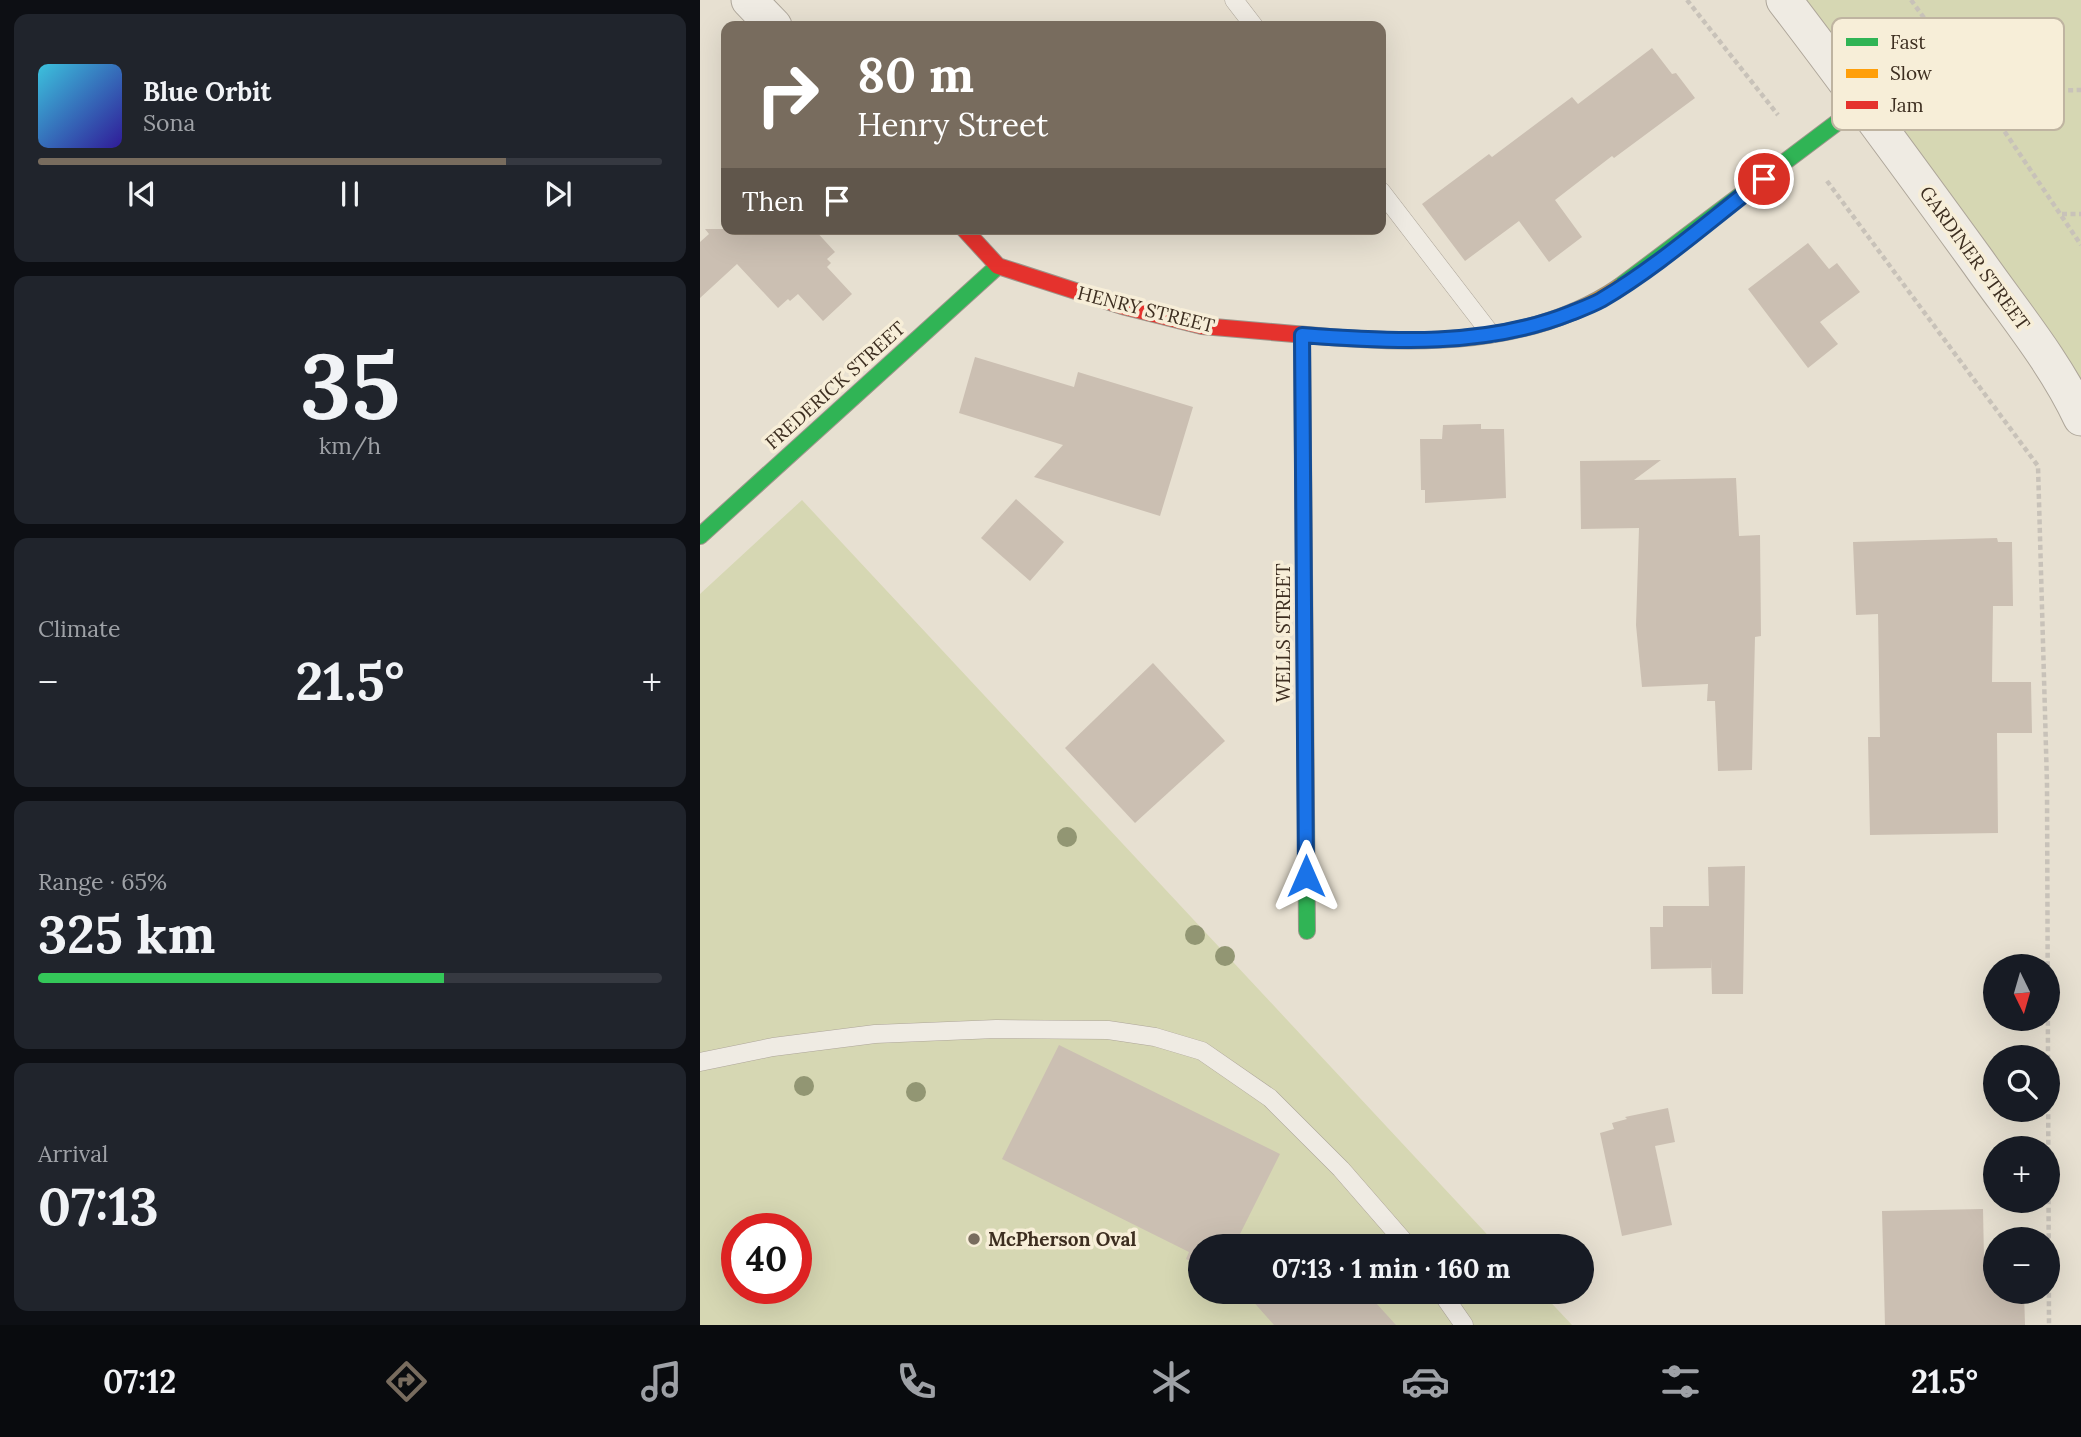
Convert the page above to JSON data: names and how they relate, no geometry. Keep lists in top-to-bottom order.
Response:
{
  "streets": {
    "street": [
      "GARDINER STREET",
      "HENRY STREET",
      "FREDERICK STREET",
      "WELLS STREET"
    ]
  },
  "crossings": [
    ["HENRY STREET", "FREDERICK STREET"],
    ["HENRY STREET", "WELLS STREET"]
  ],
  "places": ["McPherson Oval"],
  "legend": ["Fast", "Slow", "Jam"],
  "north": "bottom",
  "page": {
    "turn": ["80 m", "Henry Street"],
    "song": ["Blue Orbit", "Sona"],
    "then": "Then",
    "tile": [
      ["35", "km/h"],
      "Climate",
      ["Range · 65%", "325 km"],
      ["Arrival", "07:13"]
    ],
    "heat": ["−", "21.5°", "+"],
    "map_buttons": ["+", "−"],
    "limit": "40",
    "trip": "07:13 · 1 min · 160 m",
    "tabs": ["07:12", "21.5°"]
  }
}
